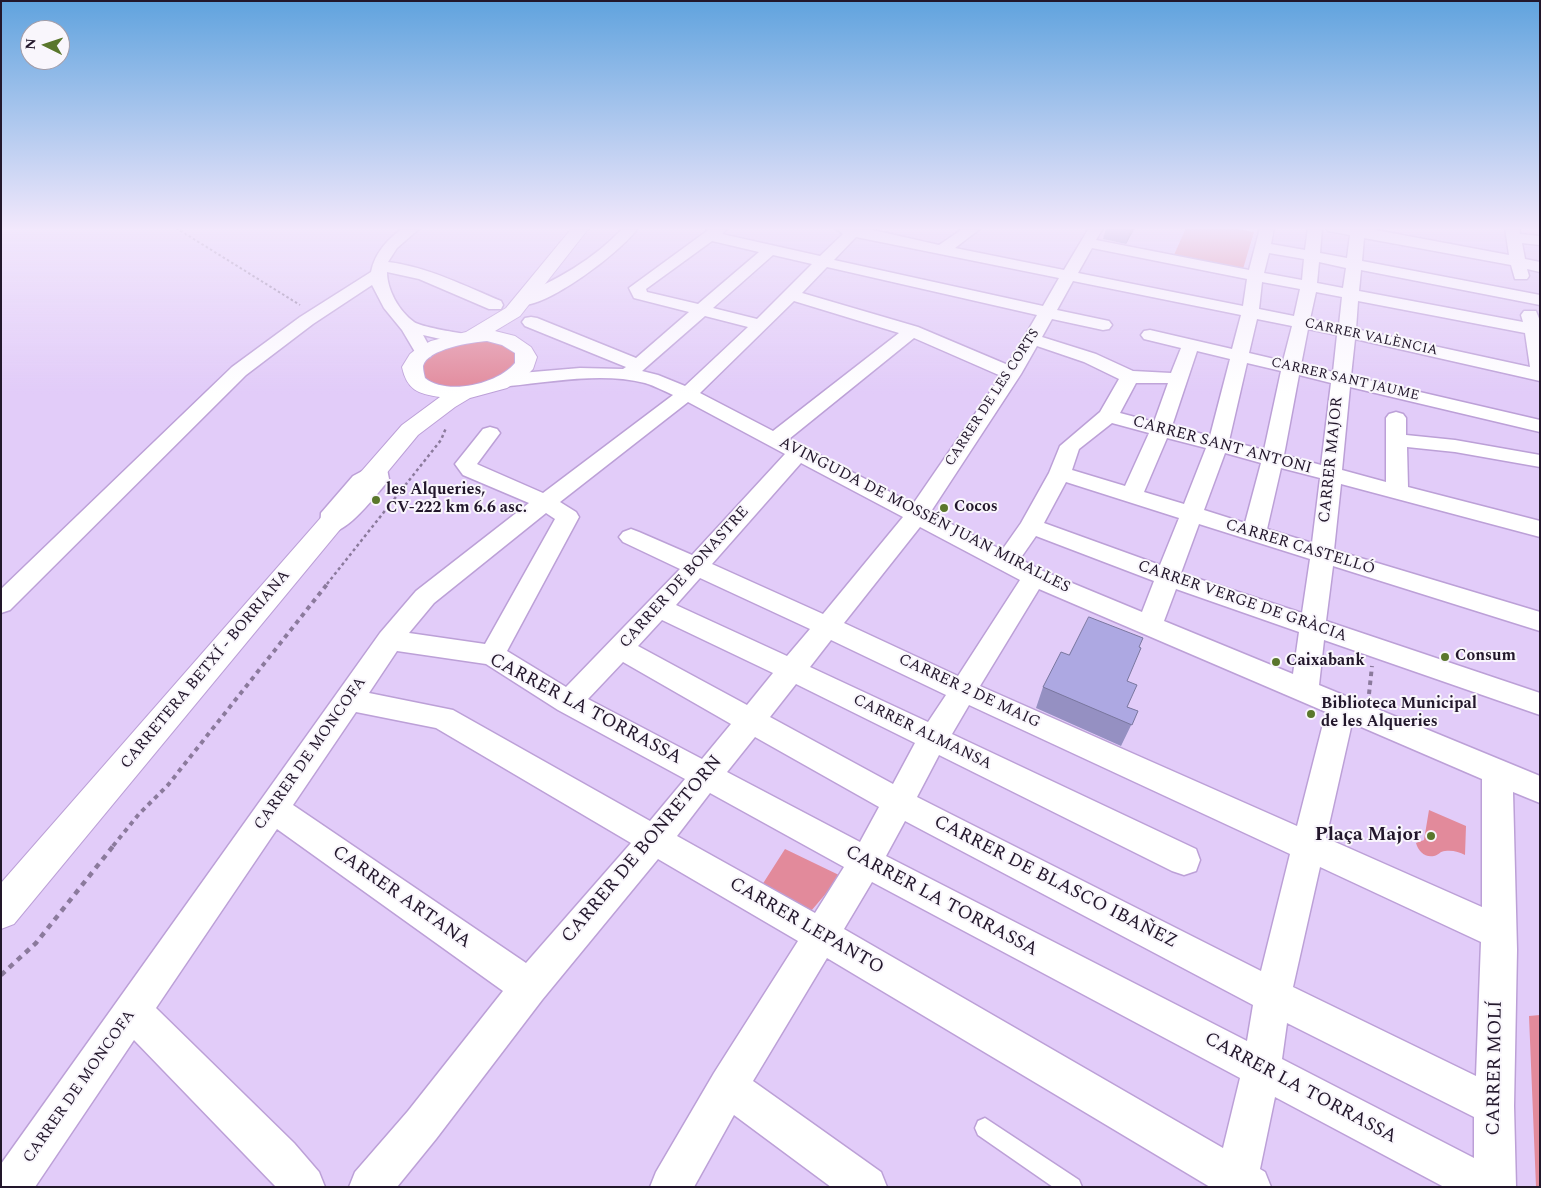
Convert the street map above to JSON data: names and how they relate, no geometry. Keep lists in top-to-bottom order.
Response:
{
  "streets": {
    "main road": ["CARRETERA BETXÍ - BORRIANA"],
    "street": [
      "CARRER VALÈNCIA",
      "CARRER SANT JAUME",
      "CARRER DE LES CORTS",
      "CARRER SANT ANTONI",
      "CARRER MAJOR",
      "AVINGUDA DE MOSSÉN JUAN MIRALLES",
      "CARRER CASTELLÓ",
      "CARRER DE BONASTRE",
      "CARRER VERGE DE GRÀCIA",
      "CARRER 2 DE MAIG",
      "CARRER LA TORRASSA",
      "CARRER ALMANSA",
      "CARRER DE MONCOFA",
      "CARRER DE BONRETORN",
      "CARRER DE BLASCO IBAÑEZ",
      "CARRER ARTANA",
      "CARRER LEPANTO",
      "CARRER MOLÍ"
    ]
  },
  "crossings": [
    ["CARRER VALÈNCIA", "CARRER MAJOR"],
    ["CARRER SANT JAUME", "CARRER MAJOR"],
    ["CARRER DE LES CORTS", "AVINGUDA DE MOSSÉN JUAN MIRALLES"],
    ["CARRER DE LES CORTS", "CARRER DE BONRETORN"],
    ["CARRER SANT ANTONI", "CARRER MAJOR"],
    ["CARRER MAJOR", "AVINGUDA DE MOSSÉN JUAN MIRALLES"],
    ["CARRER MAJOR", "CARRER CASTELLÓ"],
    ["CARRER MAJOR", "CARRER VERGE DE GRÀCIA"],
    ["AVINGUDA DE MOSSÉN JUAN MIRALLES", "CARRER DE BONASTRE"],
    ["AVINGUDA DE MOSSÉN JUAN MIRALLES", "CARRER DE MONCOFA"],
    ["AVINGUDA DE MOSSÉN JUAN MIRALLES", "CARRER DE BONRETORN"],
    ["CARRER DE BONASTRE", "CARRER 2 DE MAIG"],
    ["CARRER DE BONASTRE", "CARRER LA TORRASSA"],
    ["CARRER DE BONASTRE", "CARRER ALMANSA"],
    ["CARRER DE BONASTRE", "CARRER DE BLASCO IBAÑEZ"],
    ["CARRER 2 DE MAIG", "CARRER DE BONRETORN"],
    ["CARRER LA TORRASSA", "CARRER DE MONCOFA"],
    ["CARRER LA TORRASSA", "CARRER DE BONRETORN"],
    ["CARRER ALMANSA", "CARRER DE BONRETORN"],
    ["CARRER DE MONCOFA", "CARRER ARTANA"],
    ["CARRER DE MONCOFA", "CARRER LEPANTO"],
    ["CARRER DE BONRETORN", "CARRER DE BLASCO IBAÑEZ"],
    ["CARRER DE BONRETORN", "CARRER ARTANA"],
    ["CARRER DE BONRETORN", "CARRER LEPANTO"],
    ["CARRER DE BLASCO IBAÑEZ", "CARRER MOLÍ"]
  ],
  "places": [
    "les Alqueries, CV-222 km 6.6 asc.",
    "Cocos",
    "Consum",
    "Caixabank",
    "Biblioteca Municipal de les Alqueries",
    "Plaça Major"
  ],
  "north": "left"
}
